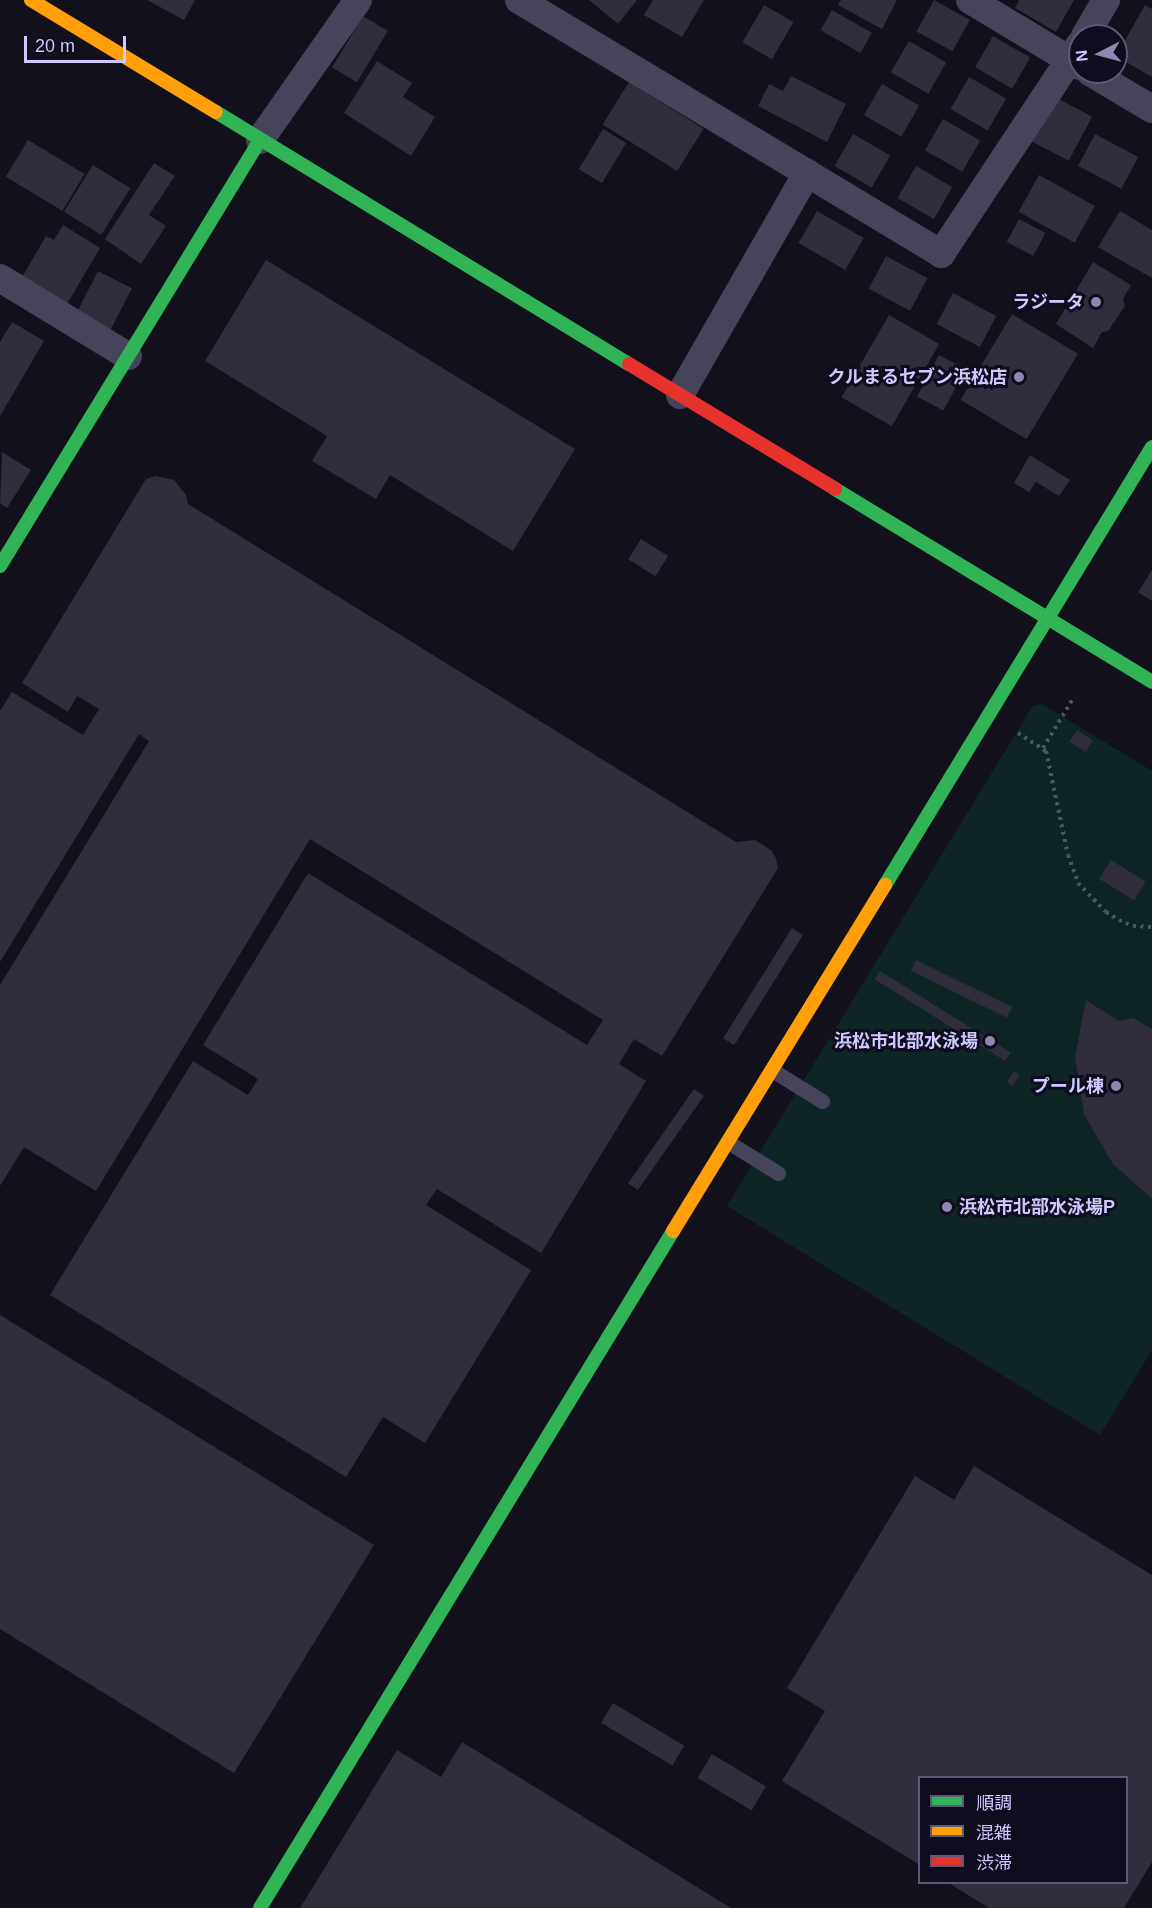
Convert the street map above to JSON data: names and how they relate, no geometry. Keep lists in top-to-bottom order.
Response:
{
  "places": [
    "ラジータ",
    "クルまるセブン浜松店",
    "浜松市北部水泳場",
    "プール棟",
    "浜松市北部水泳場P"
  ],
  "legend": ["順調", "混雑", "渋滞"],
  "scale_bar": "20 m",
  "north": "left"
}
